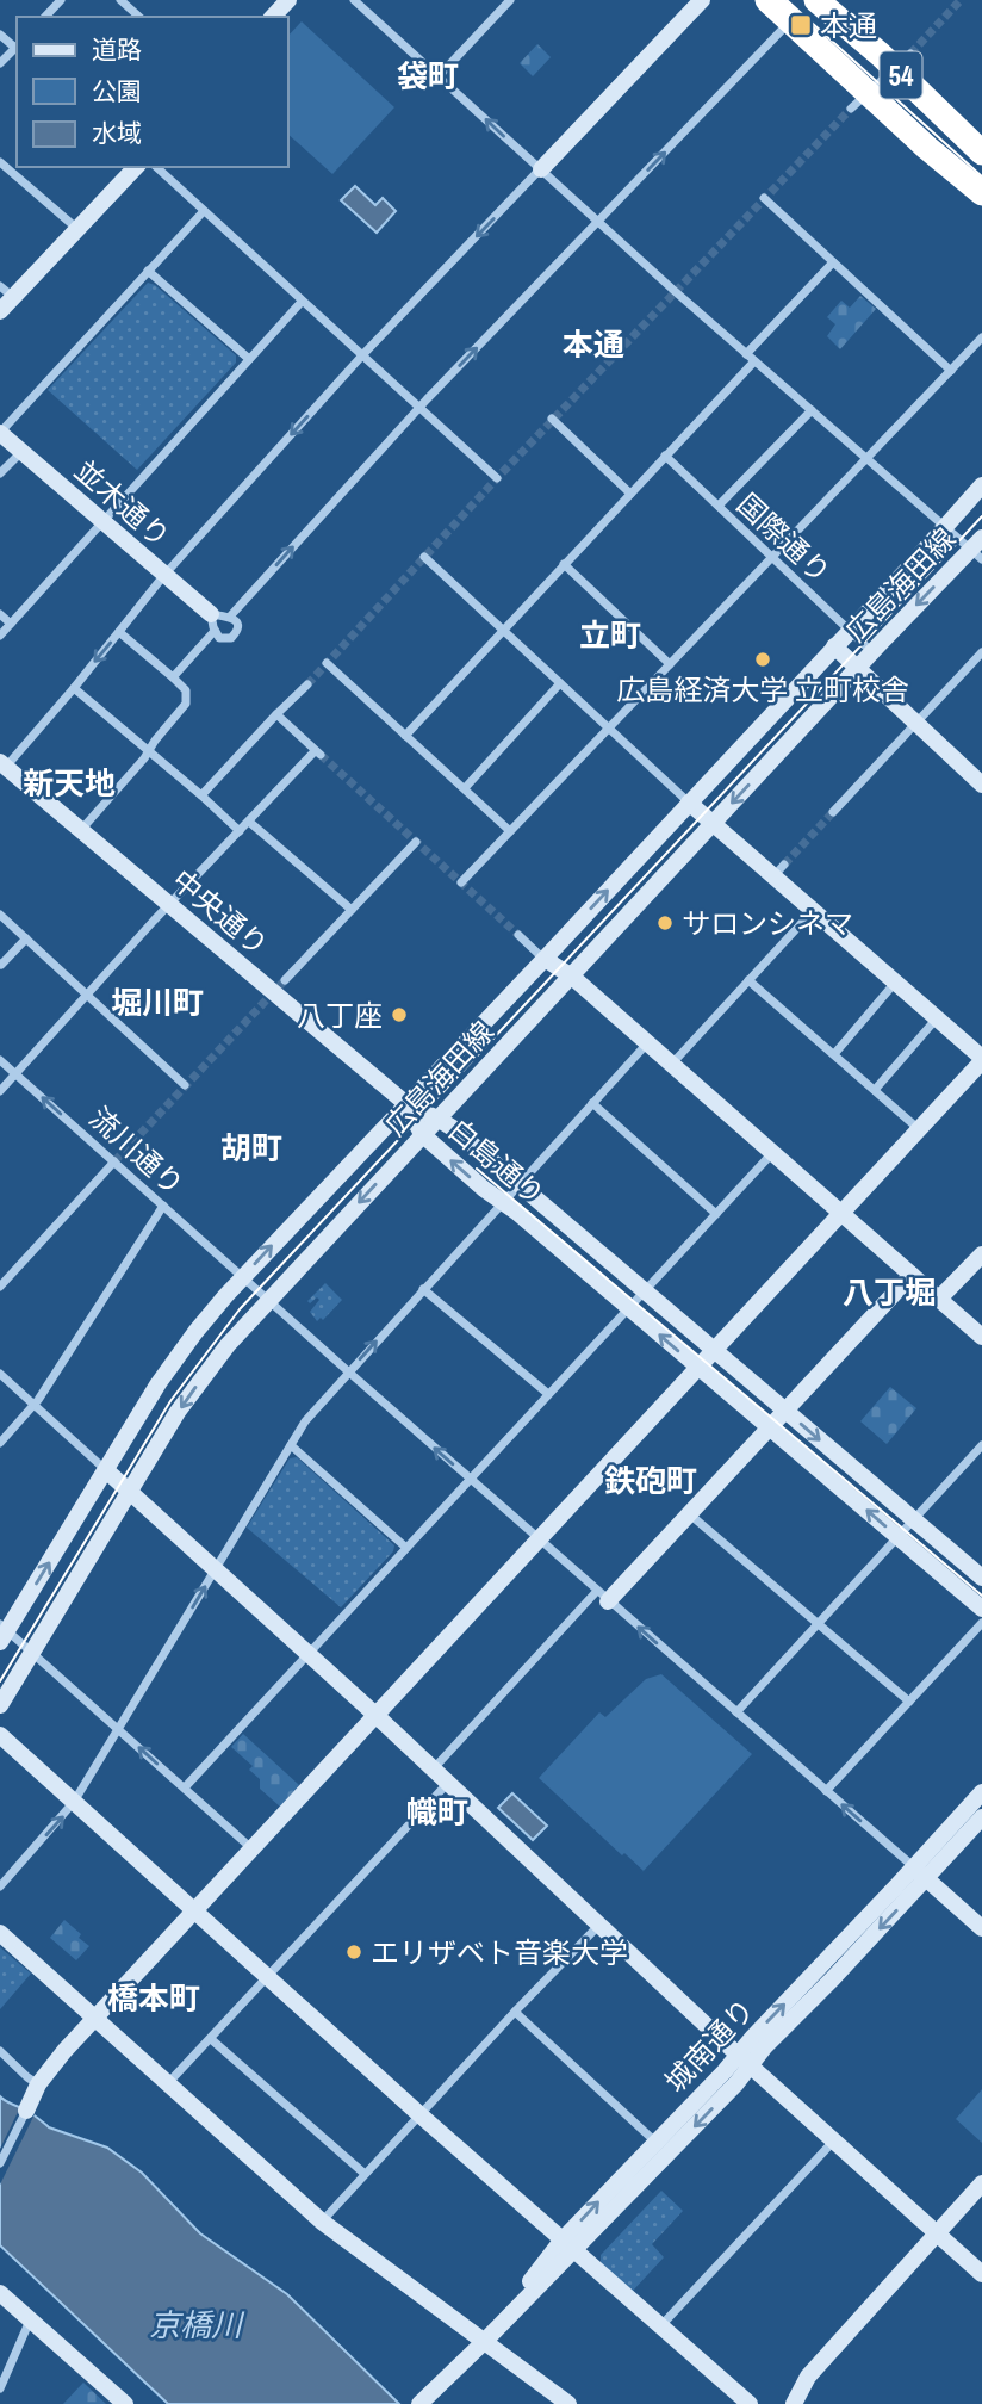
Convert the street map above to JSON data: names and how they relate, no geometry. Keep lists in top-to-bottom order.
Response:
{
  "streets": {
    "highway": ["54"],
    "street": [
      "並木通り",
      "国際通り",
      "広島海田線",
      "中央通り",
      "流川通り",
      "白島通り",
      "城南通り"
    ]
  },
  "crossings": [
    ["国際通り", "広島海田線"],
    ["広島海田線", "中央通り"],
    ["広島海田線", "流川通り"],
    ["広島海田線", "白島通り"],
    ["中央通り", "白島通り"],
    ["流川通り", "城南通り"]
  ],
  "one_way": ["流川通り"],
  "districts": [
    "袋町",
    "本通",
    "立町",
    "新天地",
    "堀川町",
    "胡町",
    "八丁堀",
    "鉄砲町",
    "幟町",
    "橋本町"
  ],
  "water": ["京橋川"],
  "places": {
    "transit": ["本通"],
    "other": [
      "広島経済大学 立町校舎",
      "サロンシネマ",
      "八丁座",
      "エリザベト音楽大学"
    ]
  },
  "legend": ["道路", "公園", "水域"]
}
